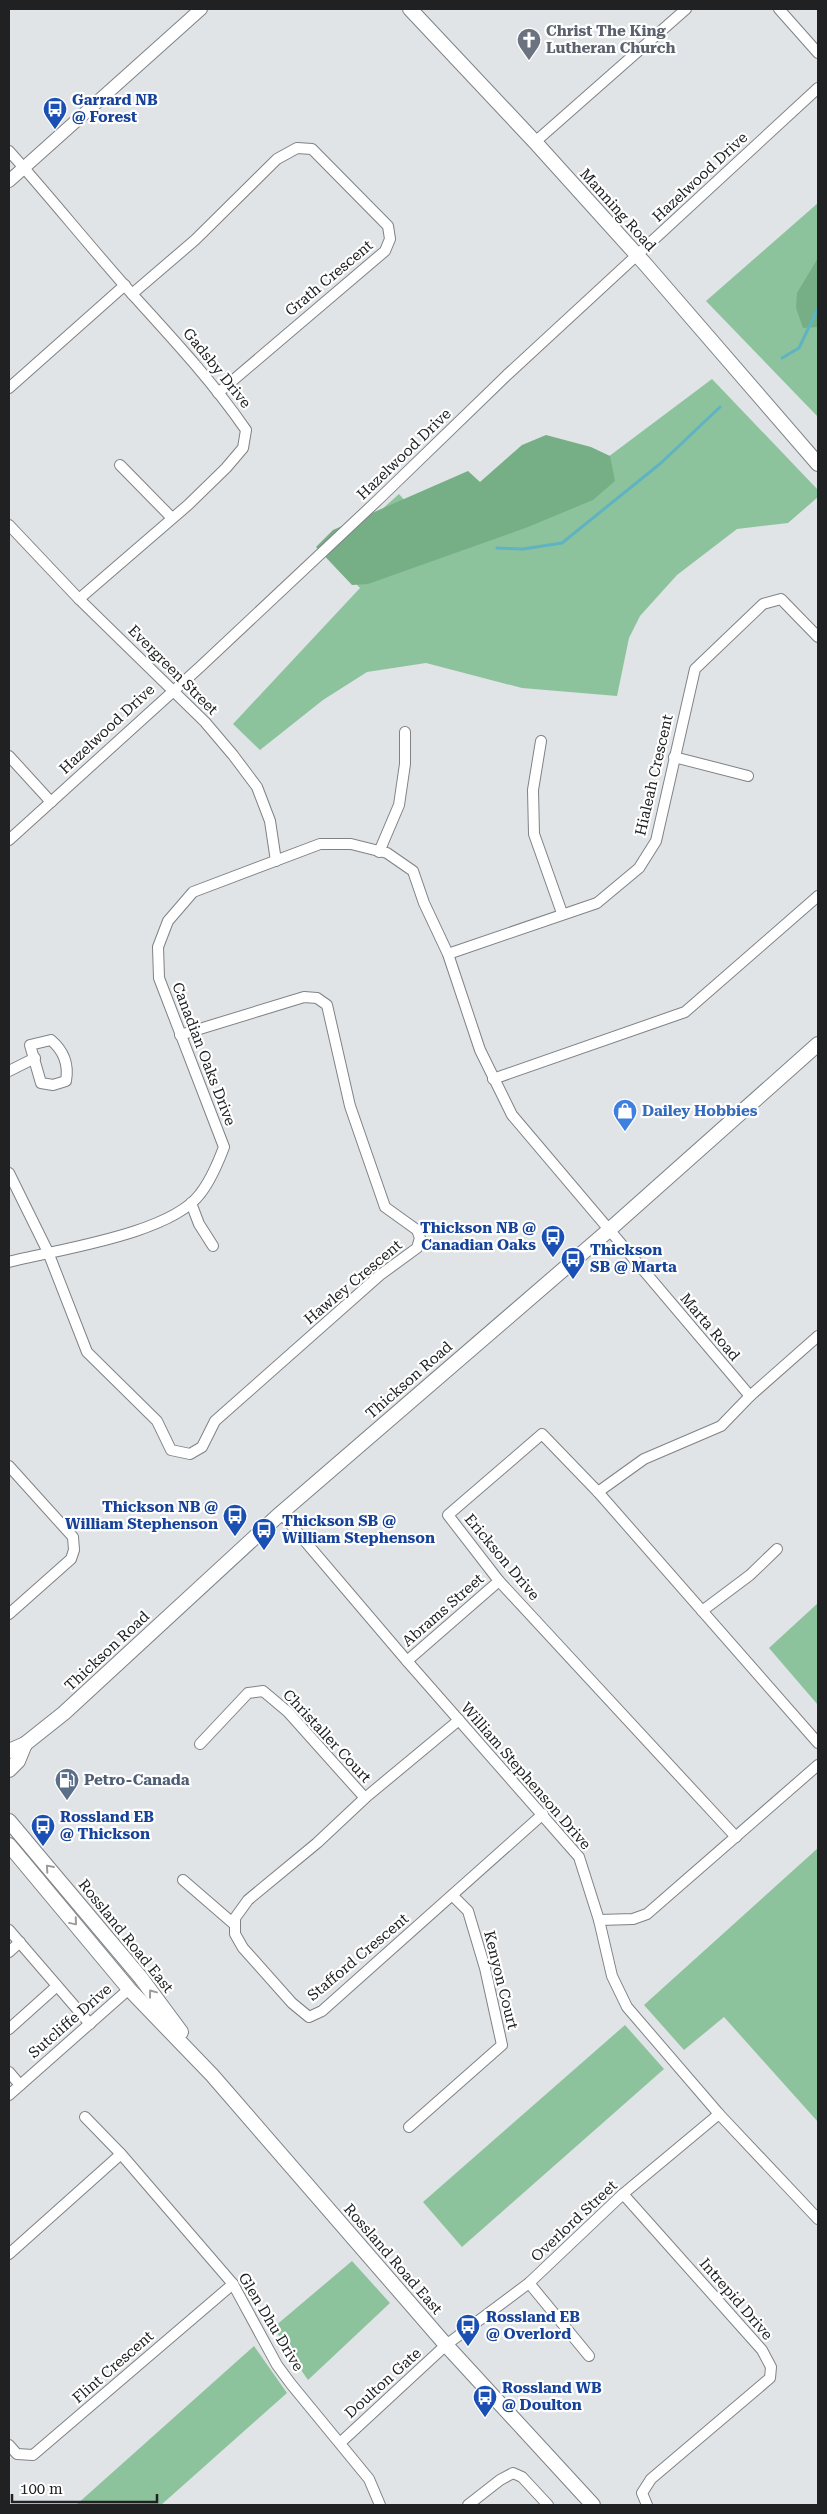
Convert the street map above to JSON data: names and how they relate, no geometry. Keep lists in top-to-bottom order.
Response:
{
  "streets": {
    "main road": ["Manning Road", "Thickson Road", "Rossland Road East"],
    "street": [
      "Hazelwood Drive",
      "Grath Crescent",
      "Gadsby Drive",
      "Evergreen Street",
      "Hialeah Crescent",
      "Canadian Oaks Drive",
      "Hawley Crescent",
      "Marta Road",
      "Erickson Drive",
      "Abrams Street",
      "Christaller Court",
      "William Stephenson Drive",
      "Stafford Crescent",
      "Kenyon Court",
      "Sutcliffe Drive",
      "Overlord Street",
      "Intrepid Drive",
      "Glen Dhu Drive",
      "Flint Crescent",
      "Doulton Gate"
    ]
  },
  "crossings": [
    ["Hazelwood Drive", "Manning Road"],
    ["Hazelwood Drive", "Evergreen Street"],
    ["Grath Crescent", "Gadsby Drive"],
    ["Gadsby Drive", "Evergreen Street"],
    ["Evergreen Street", "Canadian Oaks Drive"],
    ["Hialeah Crescent", "Canadian Oaks Drive"],
    ["Canadian Oaks Drive", "Hawley Crescent"],
    ["Canadian Oaks Drive", "Marta Road"],
    ["Canadian Oaks Drive", "Thickson Road"],
    ["Marta Road", "Thickson Road"],
    ["Thickson Road", "William Stephenson Drive"],
    ["Erickson Drive", "Abrams Street"],
    ["Abrams Street", "William Stephenson Drive"],
    ["William Stephenson Drive", "Stafford Crescent"],
    ["William Stephenson Drive", "Overlord Street"],
    ["Rossland Road East", "Sutcliffe Drive"],
    ["Rossland Road East", "Overlord Street"],
    ["Rossland Road East", "Doulton Gate"],
    ["Stafford Crescent", "Kenyon Court"],
    ["Overlord Street", "Intrepid Drive"],
    ["Overlord Street", "Doulton Gate"],
    ["Glen Dhu Drive", "Flint Crescent"],
    ["Glen Dhu Drive", "Doulton Gate"]
  ],
  "places": {
    "church": ["Christ The King Lutheran Church"],
    "bus stop": [
      "Garrard NB @ Forest",
      "Thickson NB @ Canadian Oaks",
      "Thickson SB @ Marta",
      "Thickson NB @ William Stephenson",
      "Thickson SB @ William Stephenson",
      "Rossland EB @ Thickson",
      "Rossland EB @ Overlord",
      "Rossland WB @ Doulton"
    ],
    "shop": ["Dailey Hobbies"],
    "fuel station": ["Petro-Canada"]
  },
  "scale_bar": "100 m"
}
